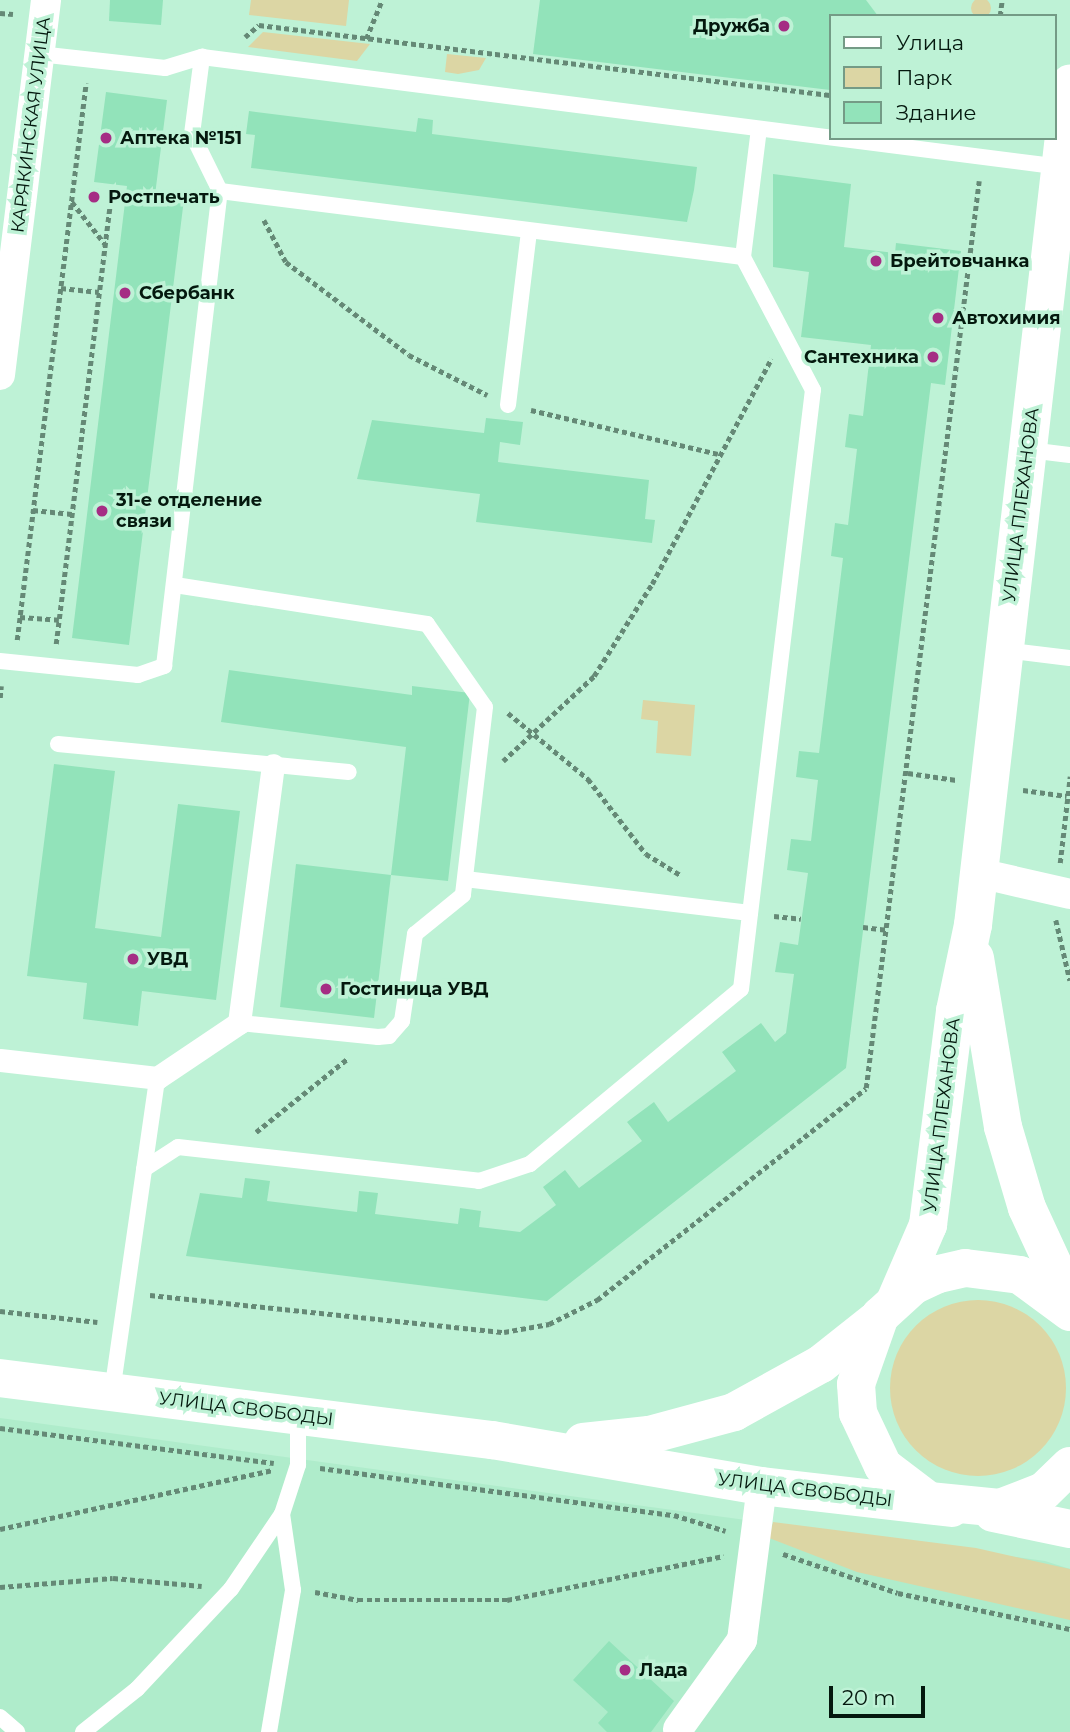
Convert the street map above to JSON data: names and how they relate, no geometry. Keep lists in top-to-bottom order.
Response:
{
  "streets": {
    "main road": ["УЛИЦА ПЛЕХАНОВА", "УЛИЦА СВОБОДЫ"],
    "street": ["КАРЯКИНСКАЯ УЛИЦА"]
  },
  "crossings": [
    ["УЛИЦА ПЛЕХАНОВА", "УЛИЦА СВОБОДЫ"]
  ],
  "places": [
    "Дружба",
    "Аптека №151",
    "Ростпечать",
    "Брейтовчанка",
    "Сбербанк",
    "Автохимия",
    "Сантехника",
    "31-е отделение связи",
    "УВД",
    "Гостиница УВД",
    "Лада"
  ],
  "legend": ["Улица", "Парк", "Здание"],
  "scale_bar": "20 m"
}
